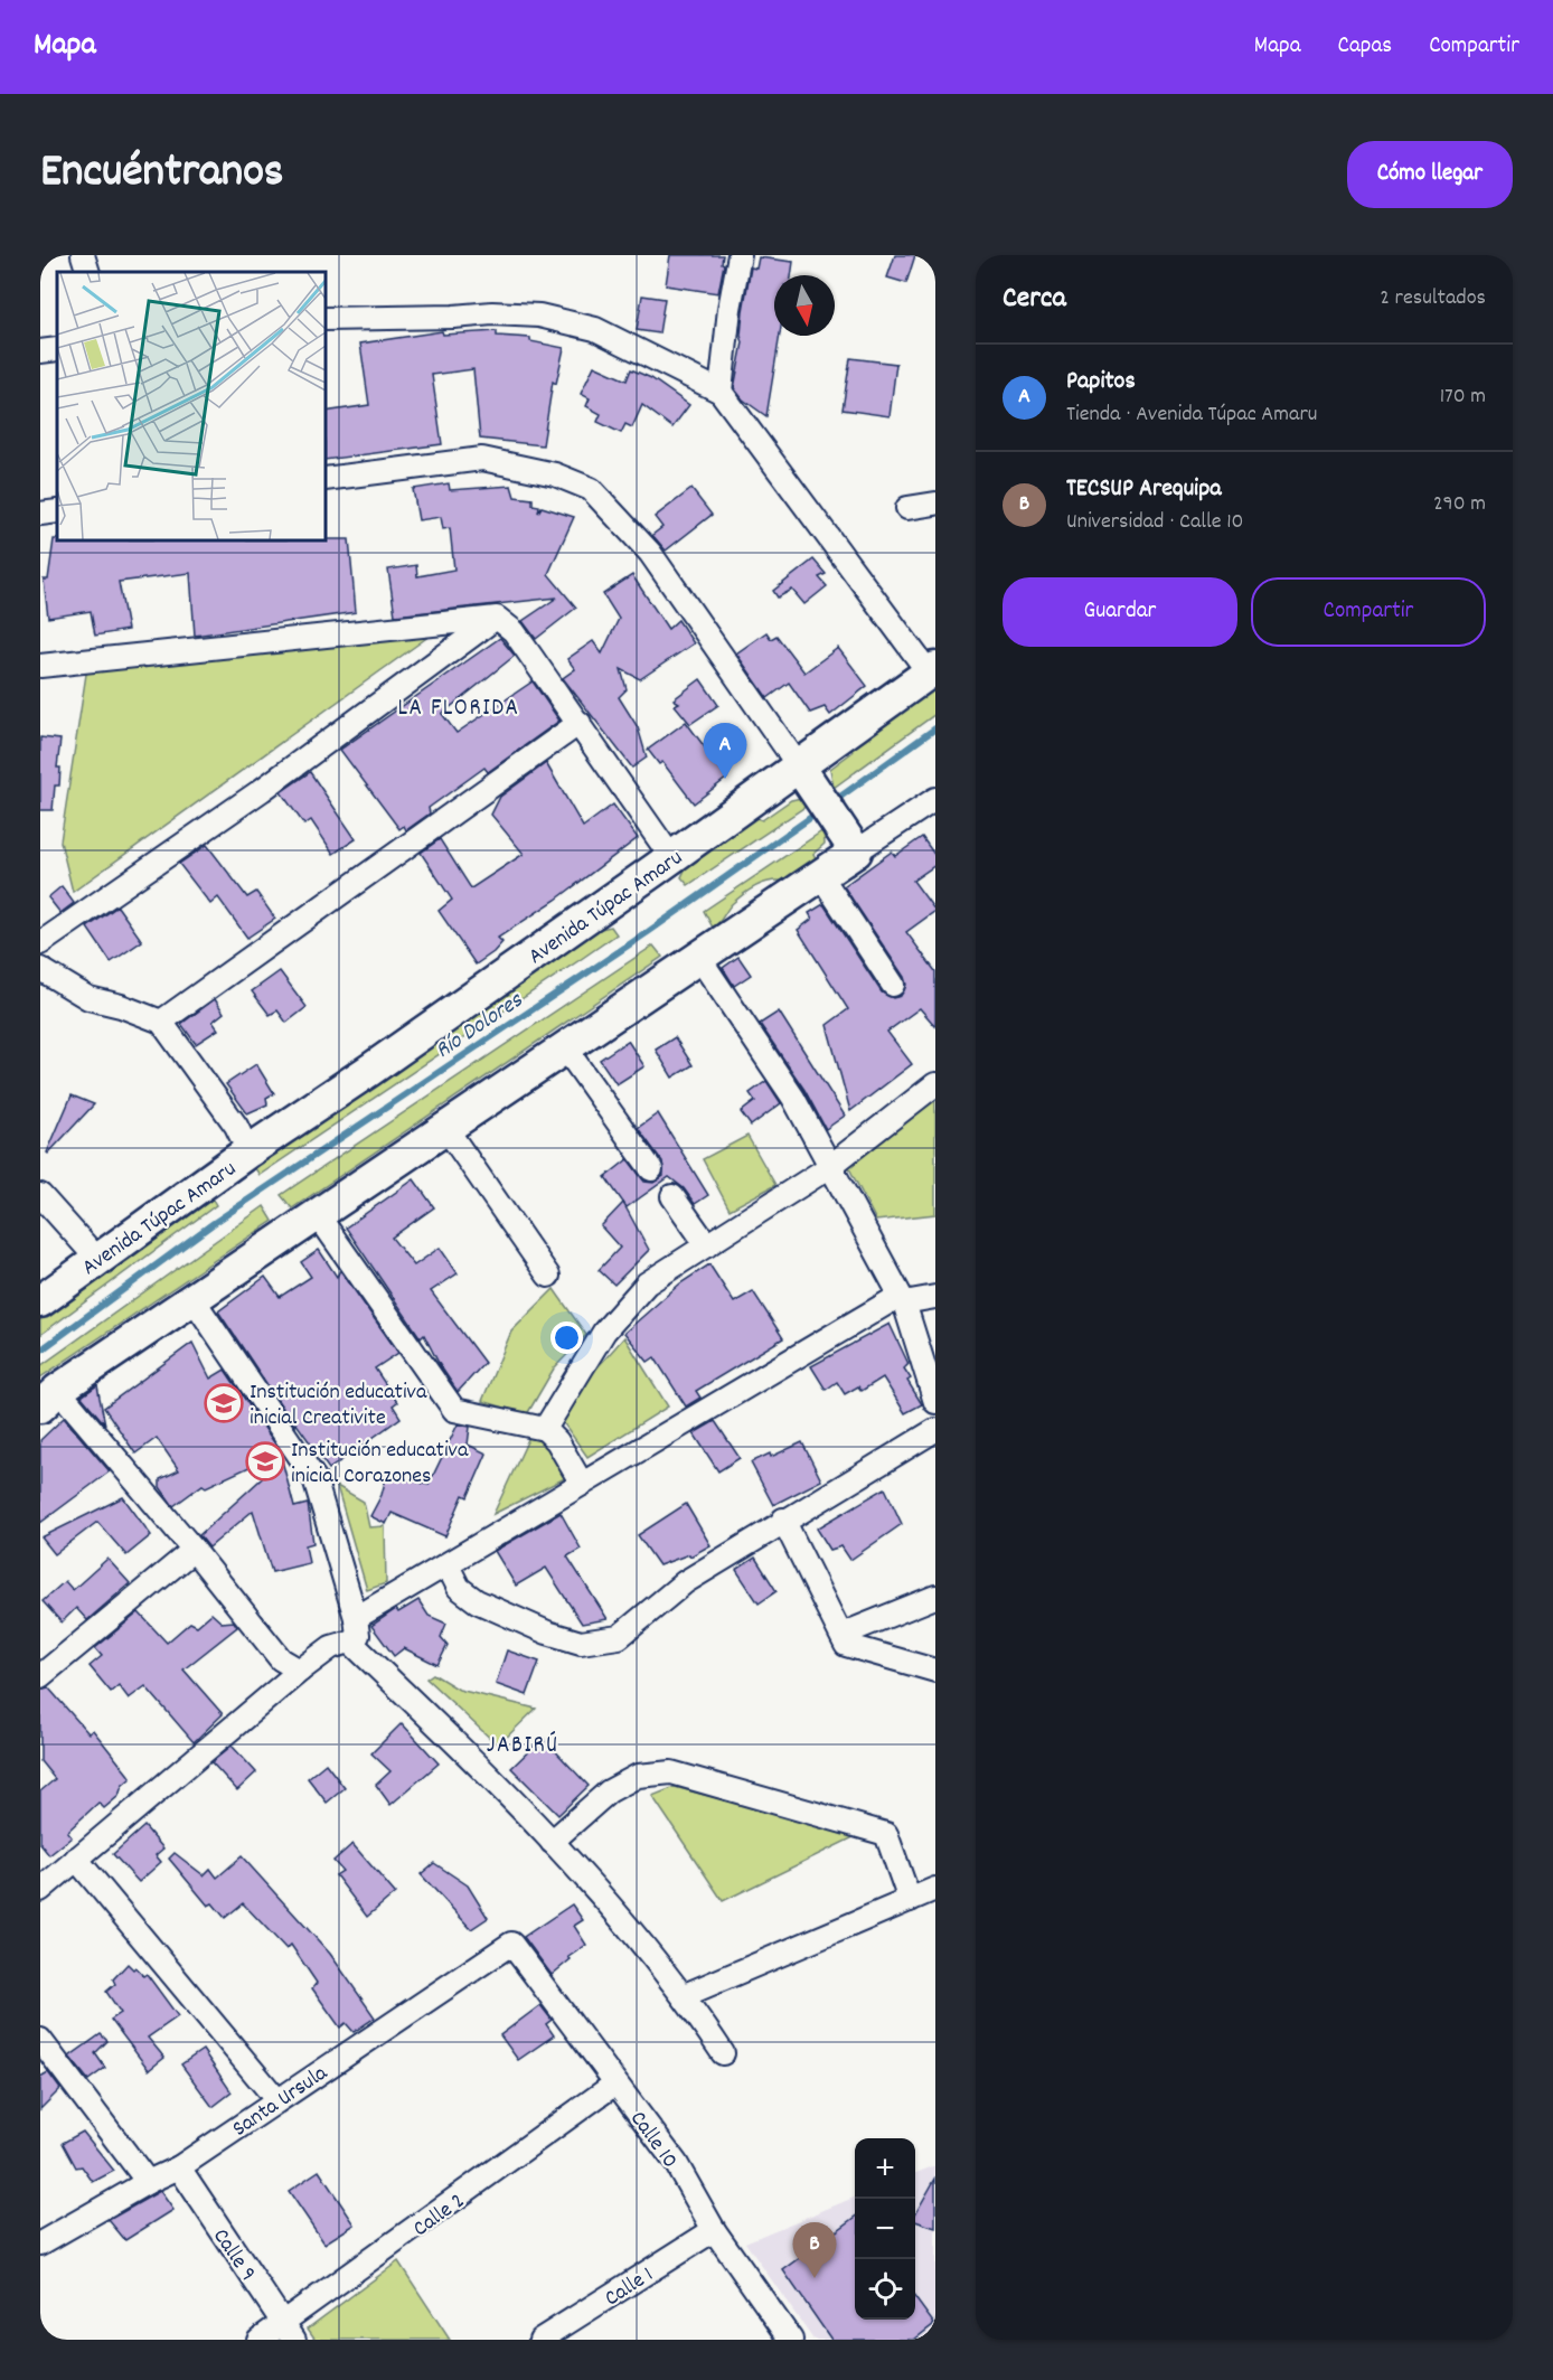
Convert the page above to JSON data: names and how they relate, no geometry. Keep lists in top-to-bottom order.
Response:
{
  "streets": {
    "street": [
      "Avenida Túpac Amaru",
      "Santa Ursula",
      "Calle 10",
      "Calle 2",
      "Calle 9",
      "Calle 1"
    ]
  },
  "crossings": [
    ["Santa Ursula", "Calle 10"],
    ["Santa Ursula", "Calle 9"],
    ["Calle 10", "Calle 2"],
    ["Calle 10", "Calle 1"],
    ["Calle 2", "Calle 9"]
  ],
  "districts": ["LA FLORIDA", "JABIRÚ"],
  "water": ["Río Dolores"],
  "places": {
    "school or university": ["Institución educativa inicial Creativite", "Institución educativa inicial Corazones"]
  },
  "north": "bottom",
  "page": {
    "header": "Mapa",
    "nav": ["Mapa", "Capas", "Compartir"],
    "title": "Encuéntranos",
    "buttons": [
      "Cómo llegar",
      ["Guardar", "Compartir"]
    ],
    "heading": ["Cerca", "2 resultados"],
    "list": [
      {
        "mark": "A",
        "name": "Papitos",
        "note": "Tienda · Avenida Túpac Amaru",
        "value": "170 m"
      },
      {
        "mark": "B",
        "name": "TECSUP Arequipa",
        "note": "Universidad · Calle 10",
        "value": "290 m"
      }
    ],
    "pins": ["A", "B"],
    "map_buttons": ["+", "−"]
  }
}
